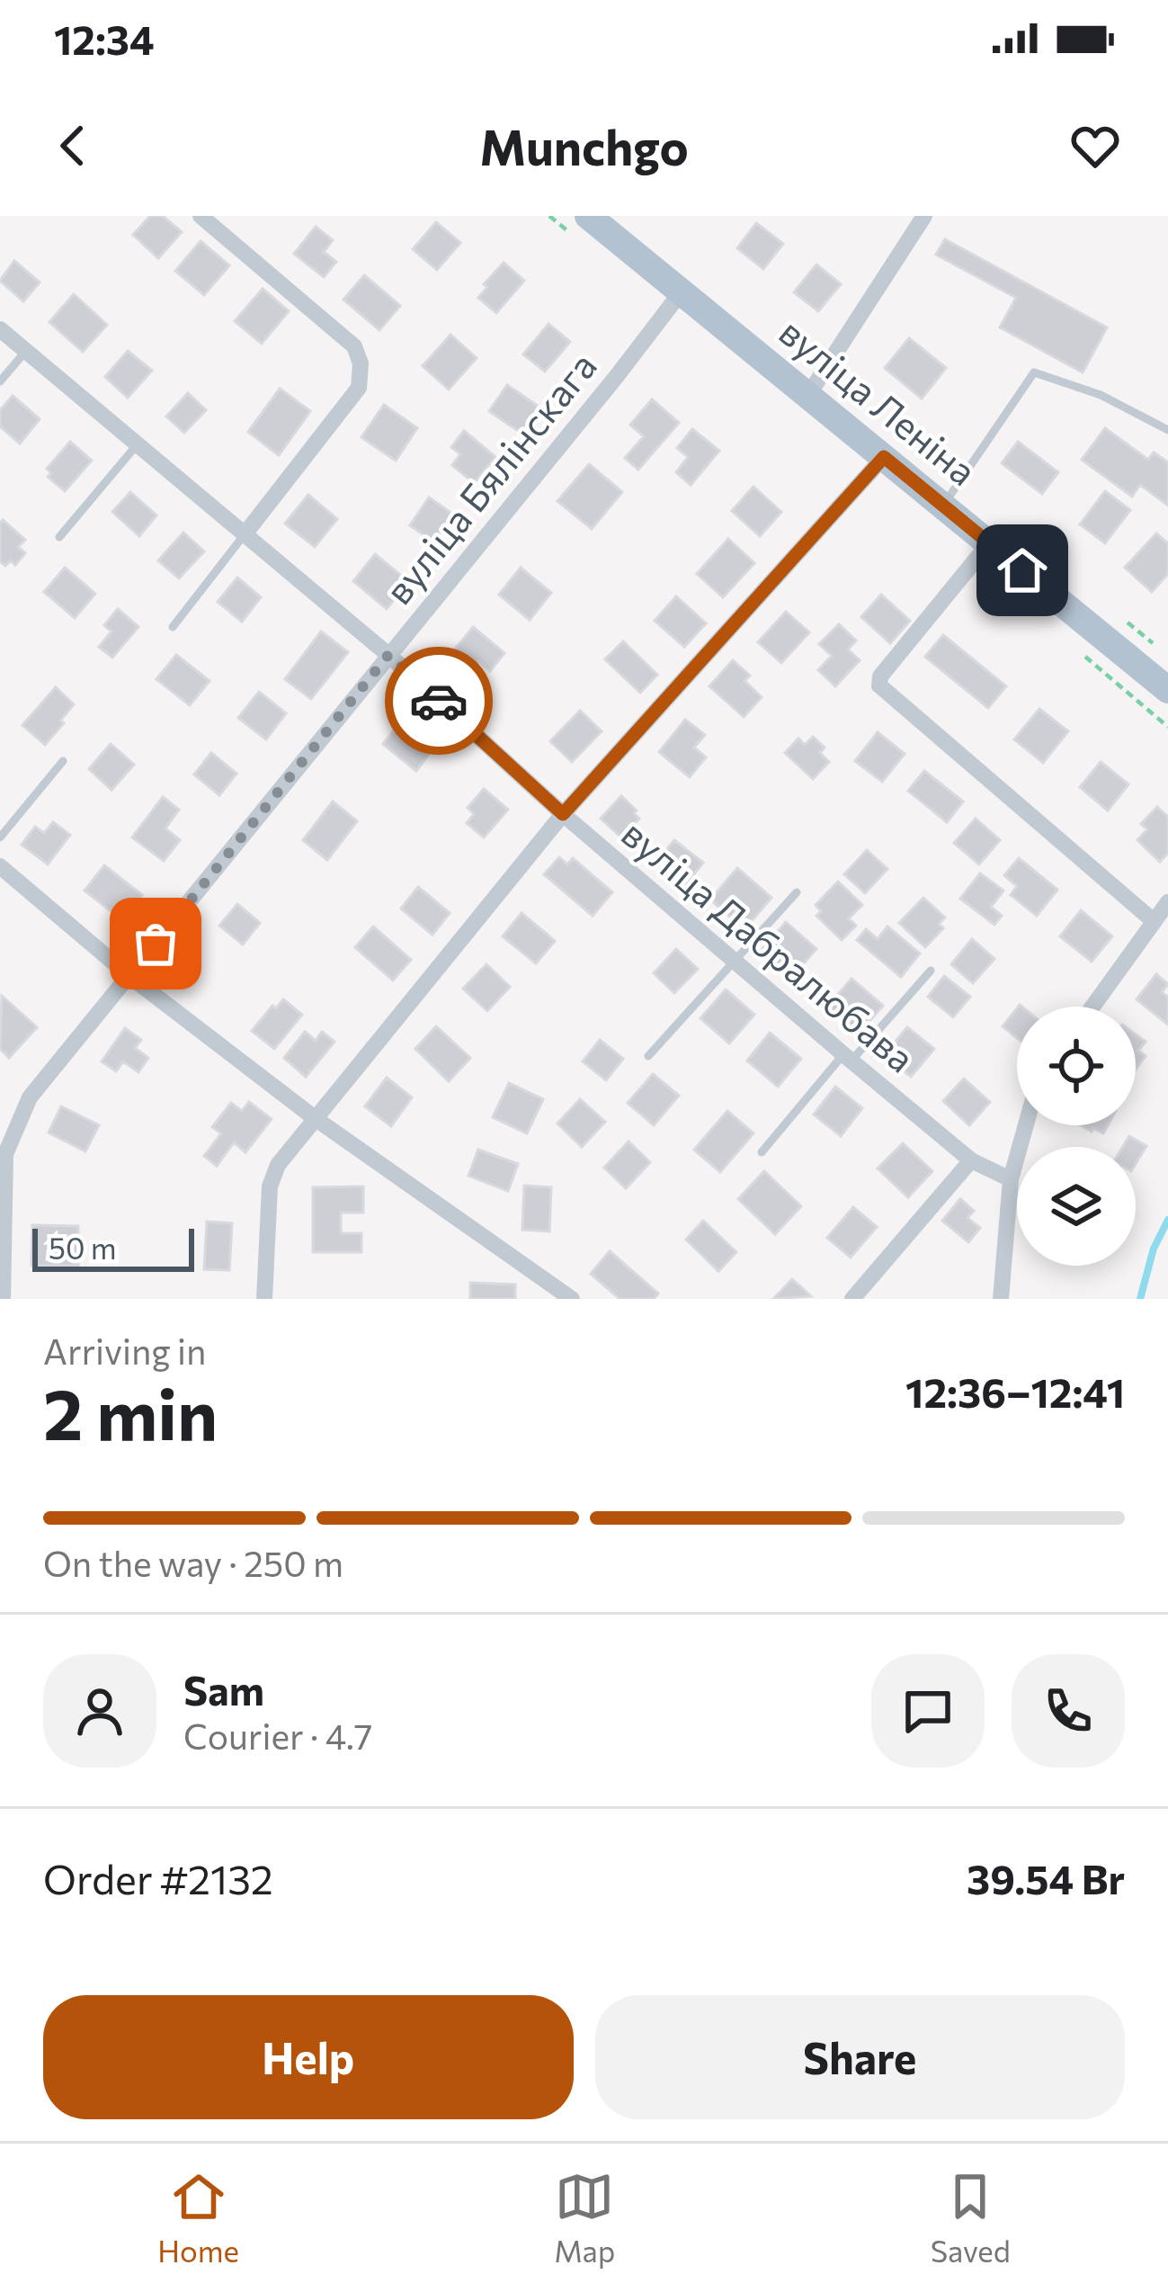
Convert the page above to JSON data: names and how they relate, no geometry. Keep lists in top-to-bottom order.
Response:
{
  "streets": {
    "main road": ["вуліца Леніна"],
    "street": ["вуліца Бялінскага", "вуліца Дабралюбава"]
  },
  "crossings": [
    ["вуліца Леніна", "вуліца Бялінскага"],
    ["вуліца Бялінскага", "вуліца Дабралюбава"]
  ],
  "scale_bar": "50 m",
  "page": {
    "status": "12:34",
    "header": "Munchgo",
    "scale": "50 m",
    "heading": ["2 min", "Arriving in", "12:36–12:41"],
    "panel": [
      "Sam",
      "Courier · 4.7",
      "Order #2132",
      "39.54 Br"
    ],
    "bar": "On the way · 250 m",
    "buttons": ["Help", "Share"],
    "tabs": ["Home", "Map", "Saved"]
  }
}
